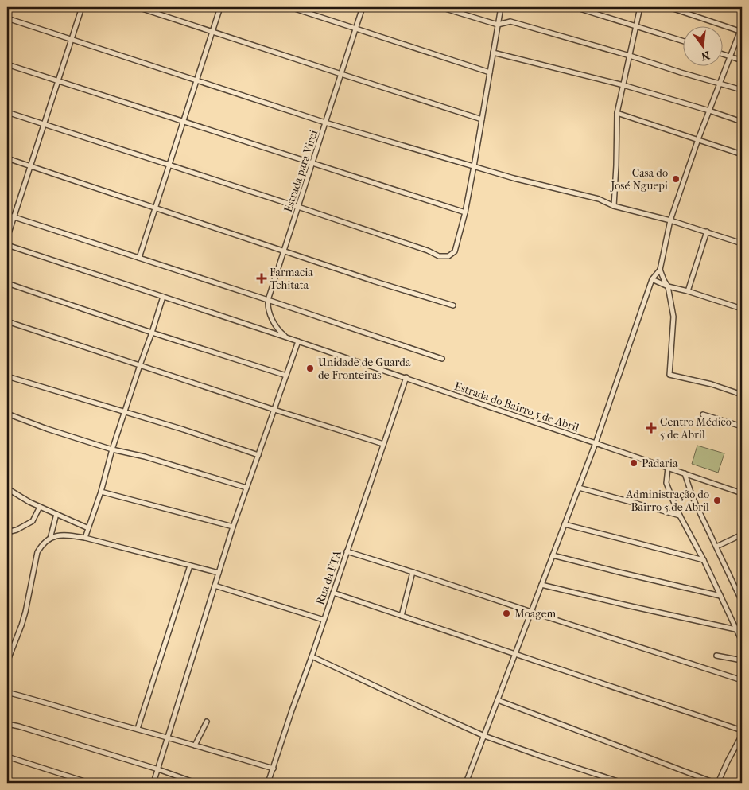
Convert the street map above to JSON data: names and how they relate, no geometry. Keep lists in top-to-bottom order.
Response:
{
  "streets": {
    "street": ["Estrada para Virei", "Estrada do Bairro 5 de Abril", "Rua da ETA"]
  },
  "crossings": [
    ["Estrada do Bairro 5 de Abril", "Rua da ETA"]
  ],
  "places": {
    "other": [
      "Casa do José Nguepi",
      "Unidade de Guarda de Fronteiras",
      "Padaria",
      "Administração do Bairro 5 de Abril",
      "Moagem"
    ],
    "health": ["Farmacia Tchitata", "Centro Médico 5 de Abril"]
  },
  "north": "bottom"
}
